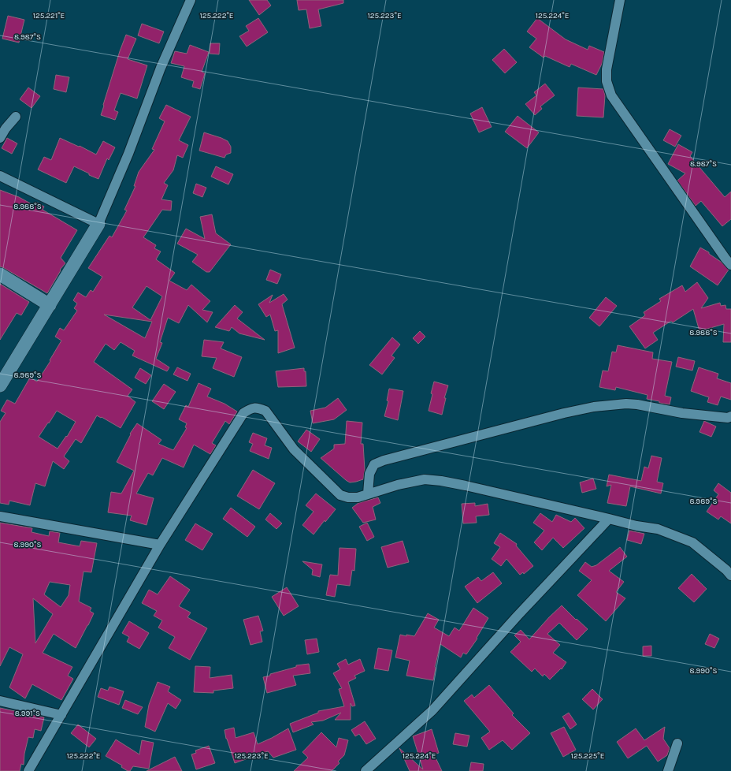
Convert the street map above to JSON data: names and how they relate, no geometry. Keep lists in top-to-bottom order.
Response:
{
  "coordinates": [
    "125.221°E",
    "125.222°E",
    "125.223°E",
    "125.224°E",
    "8.987°S",
    "8.988°S",
    "8.989°S",
    "8.990°S",
    "8.991°S",
    "125.225°E"
  ]
}
